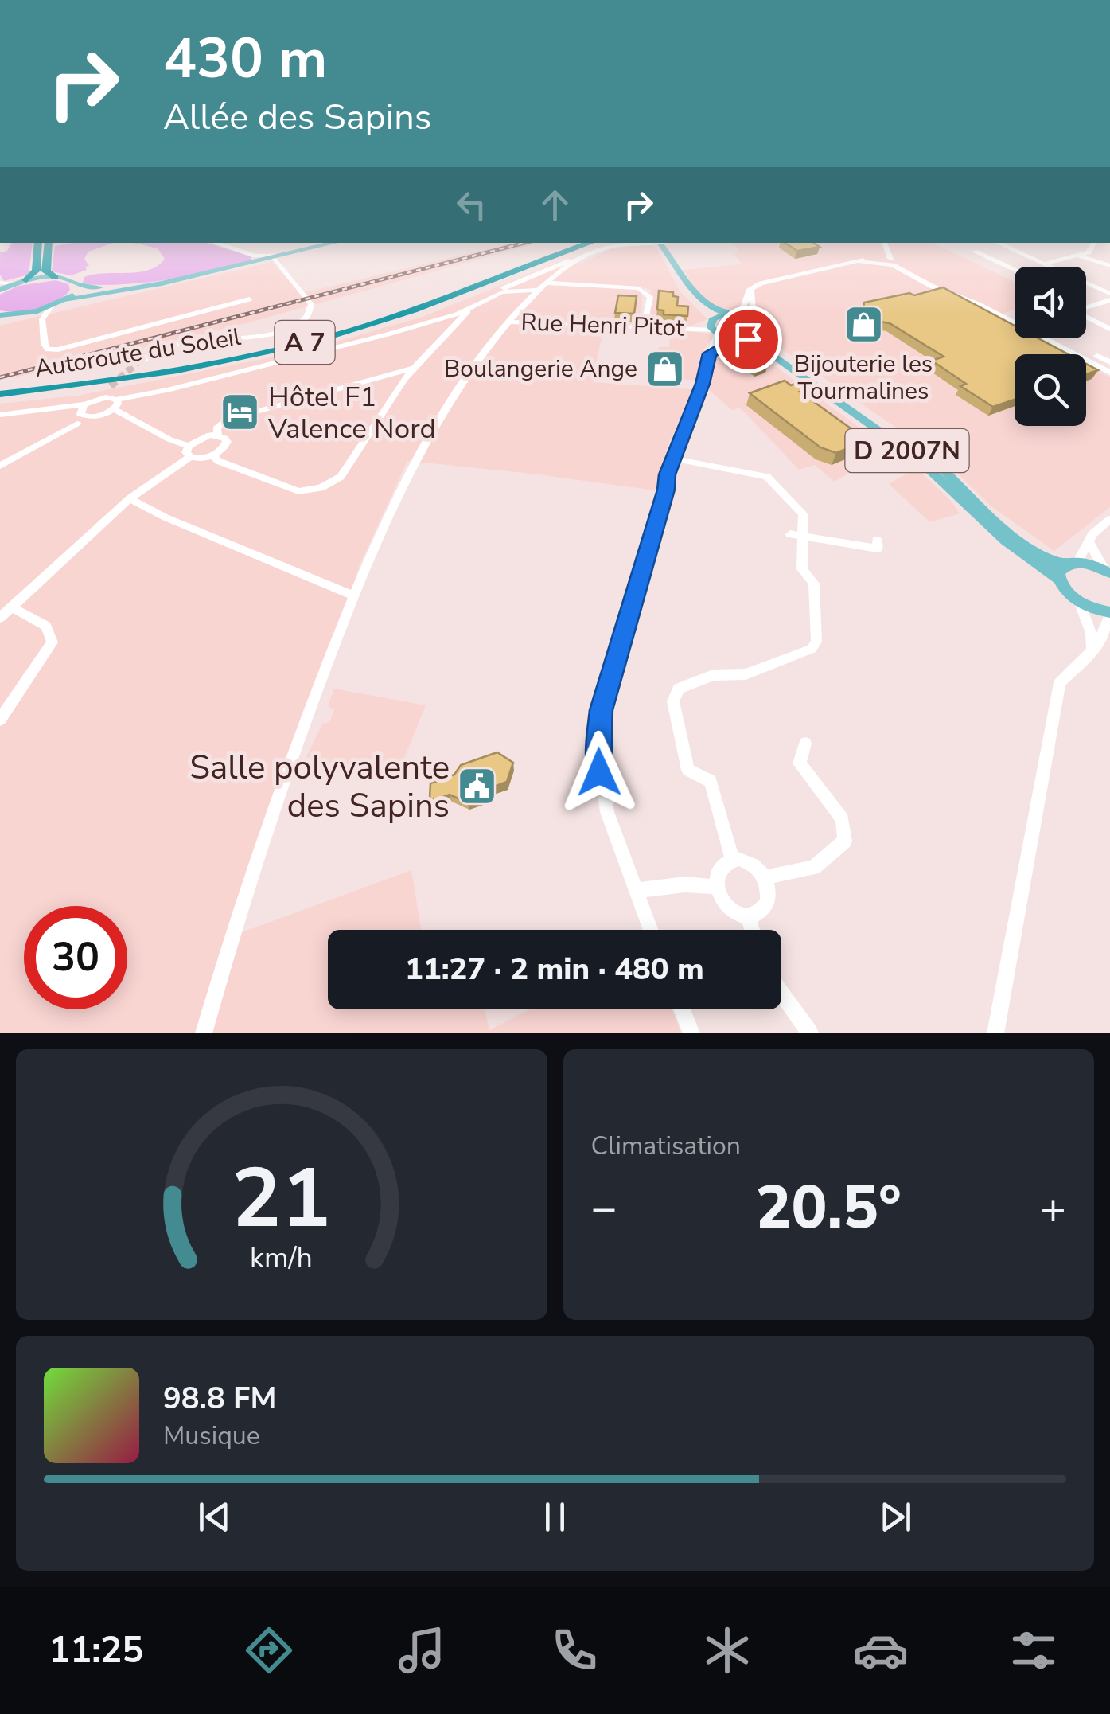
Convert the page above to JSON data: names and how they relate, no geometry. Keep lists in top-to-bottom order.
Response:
{
  "streets": {
    "highway": ["A 7", "Autoroute du Soleil"],
    "main road": ["D 2007N"],
    "street": ["Rue Henri Pitot"]
  },
  "places": {
    "shop": ["Bijouterie les Tourmalines", "Boulangerie Ange"],
    "hotel": ["Hôtel F1 Valence Nord"],
    "public building": ["Salle polyvalente des Sapins"]
  },
  "page": {
    "turn": ["430 m", "Allée des Sapins"],
    "limit": "30",
    "trip": "11:27 · 2 min · 480 m",
    "tile": "Climatisation",
    "heat": ["−", "20.5°", "+"],
    "song": ["98.8 FM", "Musique"],
    "tabs": "11:25",
    "gauge": ["21", "km/h"]
  }
}
